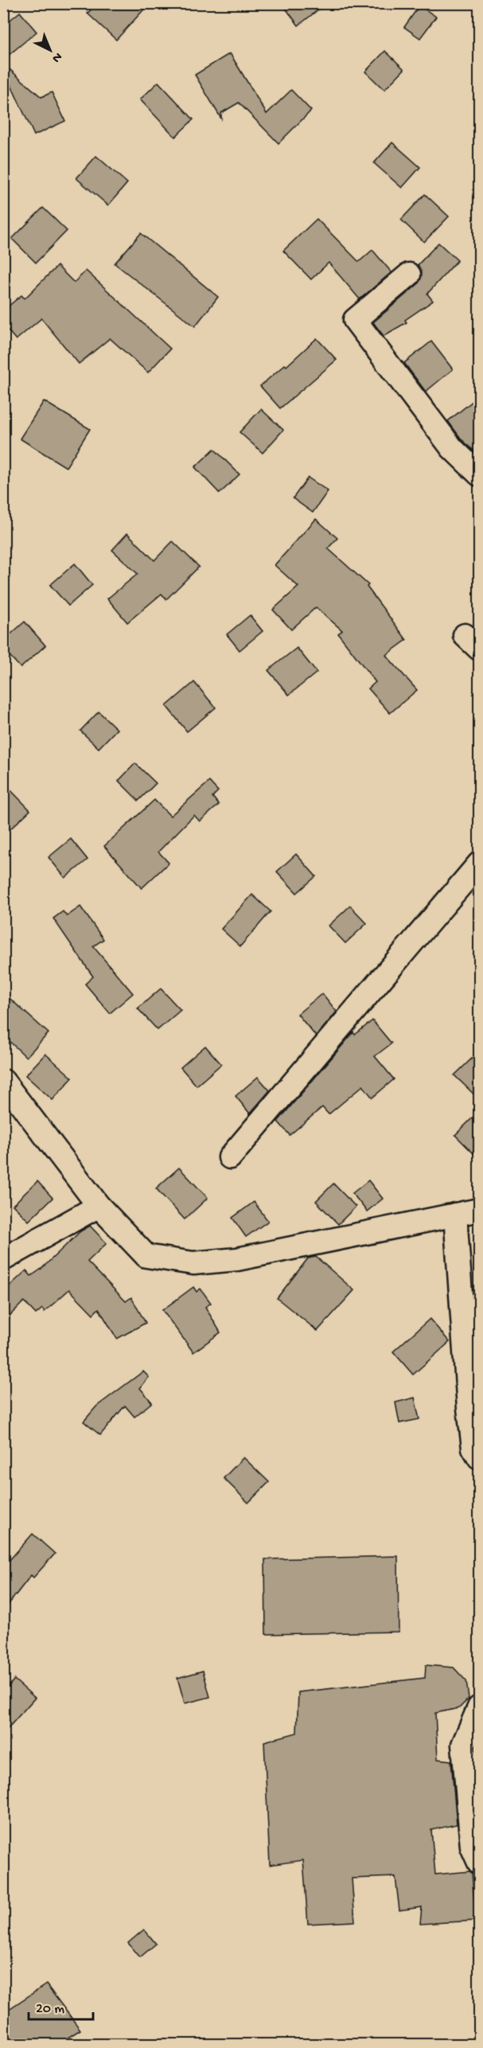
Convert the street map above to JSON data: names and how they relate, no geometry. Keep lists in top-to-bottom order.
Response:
{
  "scale_bar": "20 m",
  "north": "bottom right"
}
